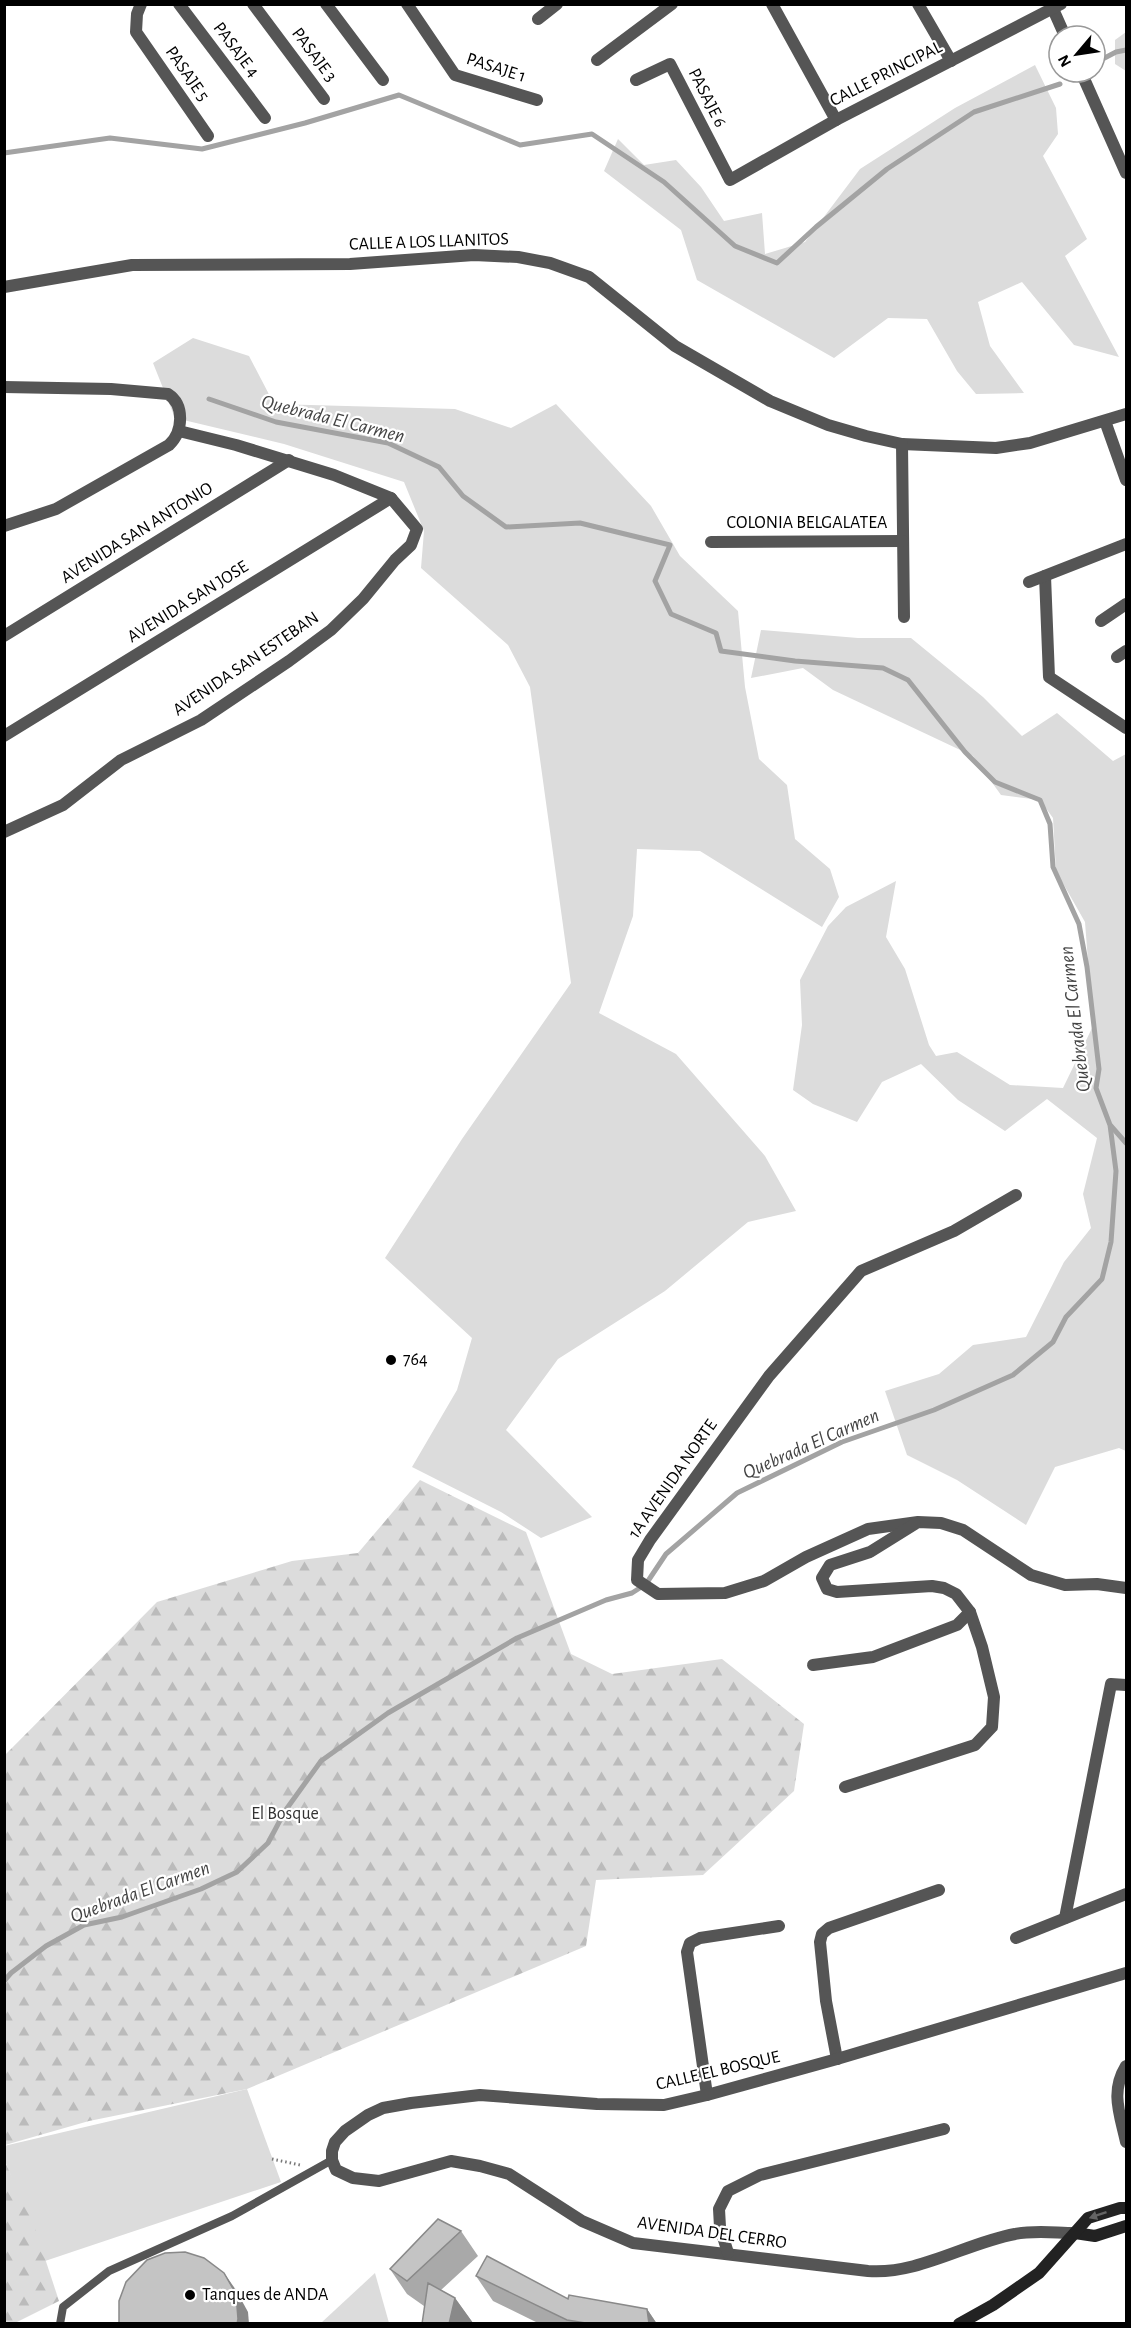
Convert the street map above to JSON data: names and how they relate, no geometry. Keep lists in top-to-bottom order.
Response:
{
  "streets": {
    "street": [
      "PASAJE 4",
      "PASAJE 3",
      "PASAJE 1",
      "PASAJE 5",
      "CALLE PRINCIPAL",
      "PASAJE 6",
      "CALLE A LOS LLANITOS",
      "COLONIA BELGALATEA",
      "AVENIDA SAN ANTONIO",
      "AVENIDA SAN JOSE",
      "AVENIDA SAN ESTEBAN",
      "1A AVENIDA NORTE",
      "CALLE EL BOSQUE",
      "AVENIDA DEL CERRO"
    ]
  },
  "crossings": [
    ["CALLE PRINCIPAL", "PASAJE 6"],
    ["CALLE A LOS LLANITOS", "COLONIA BELGALATEA"],
    ["AVENIDA SAN JOSE", "AVENIDA SAN ESTEBAN"],
    ["CALLE EL BOSQUE", "AVENIDA DEL CERRO"]
  ],
  "water": ["Quebrada El Carmen"],
  "parks": ["El Bosque"],
  "places": ["764", "Tanques de ANDA"],
  "north": "bottom left"
}
